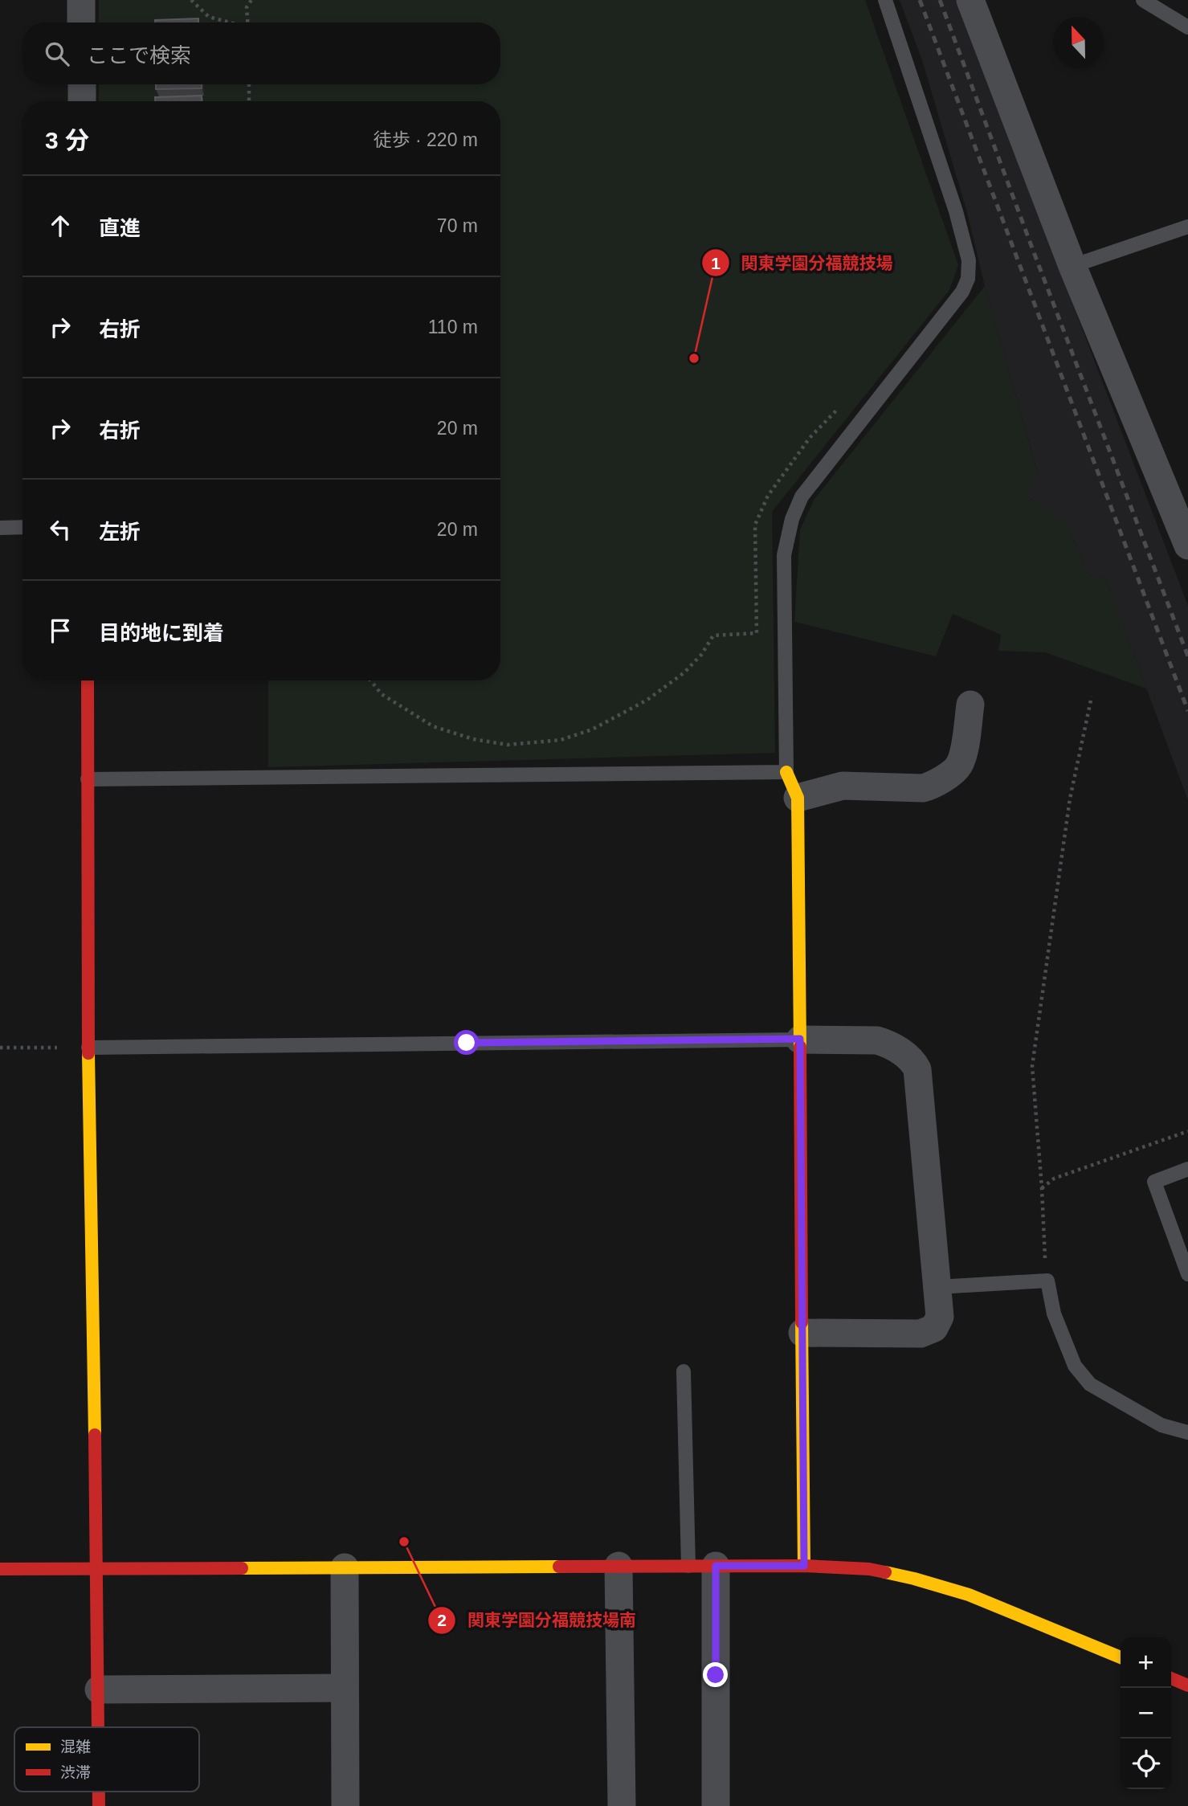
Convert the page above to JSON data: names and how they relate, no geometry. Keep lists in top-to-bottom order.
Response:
{
  "places": ["関東学園分福競技場", "関東学園分福競技場南"],
  "legend": ["混雑", "渋滞"],
  "north": "top",
  "page": {
    "search": "ここで検索",
    "heading": ["3 分", "徒歩 · 220 m"],
    "list": [
      ["直進", "70 m"],
      ["右折", "110 m"],
      ["右折", "20 m"],
      ["左折", "20 m"],
      "目的地に到着"
    ],
    "map_buttons": ["+", "−"]
  }
}
